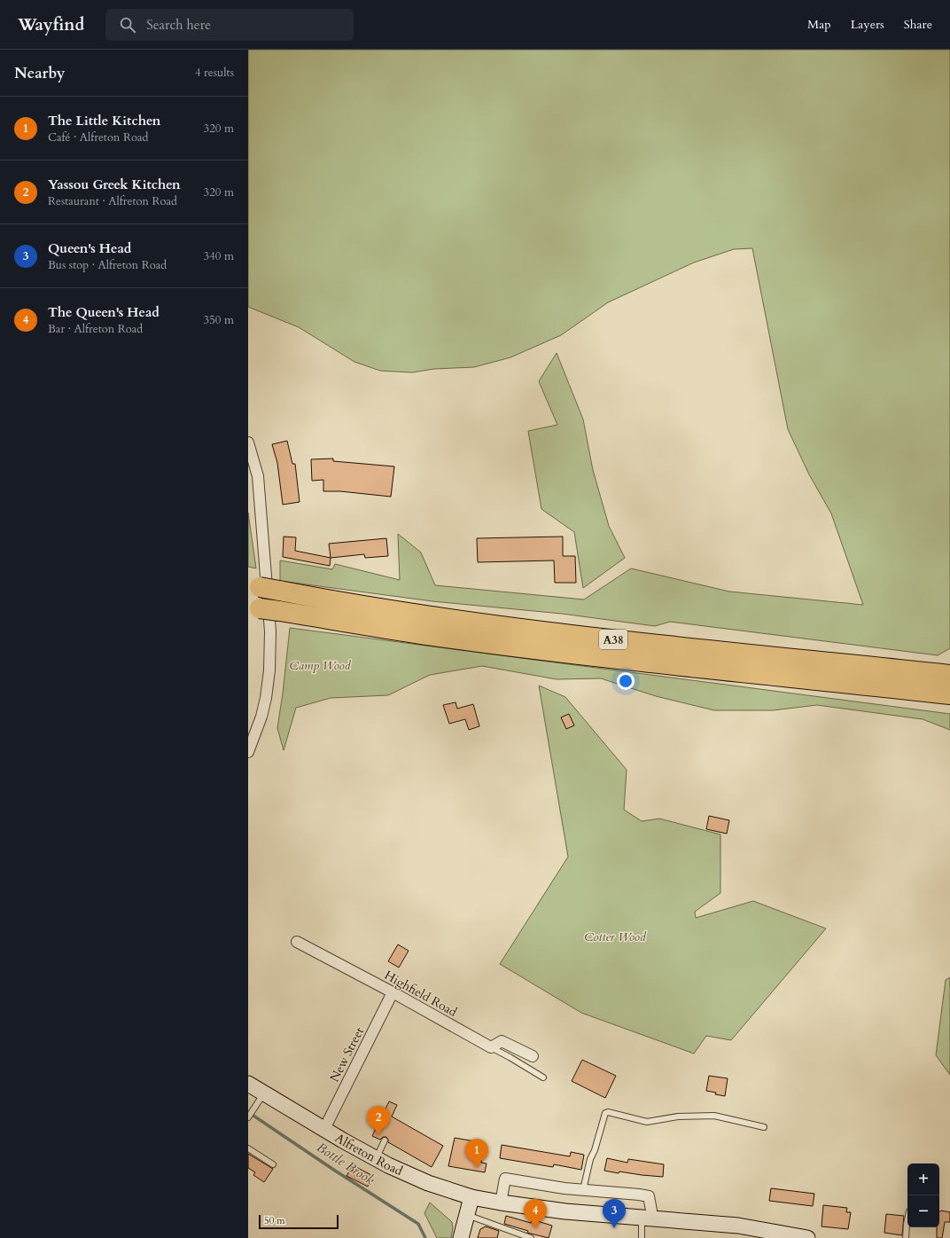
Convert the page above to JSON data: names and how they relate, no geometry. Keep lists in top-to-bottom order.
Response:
{
  "streets": {
    "highway": ["A38"],
    "main road": ["Alfreton Road"],
    "street": ["Highfield Road", "New Street"]
  },
  "crossings": [
    ["Highfield Road", "New Street"],
    ["New Street", "Alfreton Road"]
  ],
  "water": ["Bottle Brook"],
  "parks": ["Camp Wood", "Cotter Wood"],
  "scale_bar": "50 m",
  "page": {
    "header": "Wayfind",
    "search": "Search here",
    "nav": ["Map", "Layers", "Share"],
    "heading": ["Nearby", "4 results"],
    "list": [
      {
        "mark": "1",
        "name": "The Little Kitchen",
        "note": "Café · Alfreton Road",
        "value": "320 m"
      },
      {
        "mark": "2",
        "name": "Yassou Greek Kitchen",
        "note": "Restaurant · Alfreton Road",
        "value": "320 m"
      },
      {
        "mark": "3",
        "name": "Queen's Head",
        "note": "Bus stop · Alfreton Road",
        "value": "340 m"
      },
      {
        "mark": "4",
        "name": "The Queen's Head",
        "note": "Bar · Alfreton Road",
        "value": "350 m"
      }
    ],
    "pins": [
      "2",
      "1",
      "3",
      "4"
    ],
    "map_buttons": ["+", "−"],
    "scale": "50 m"
  }
}
